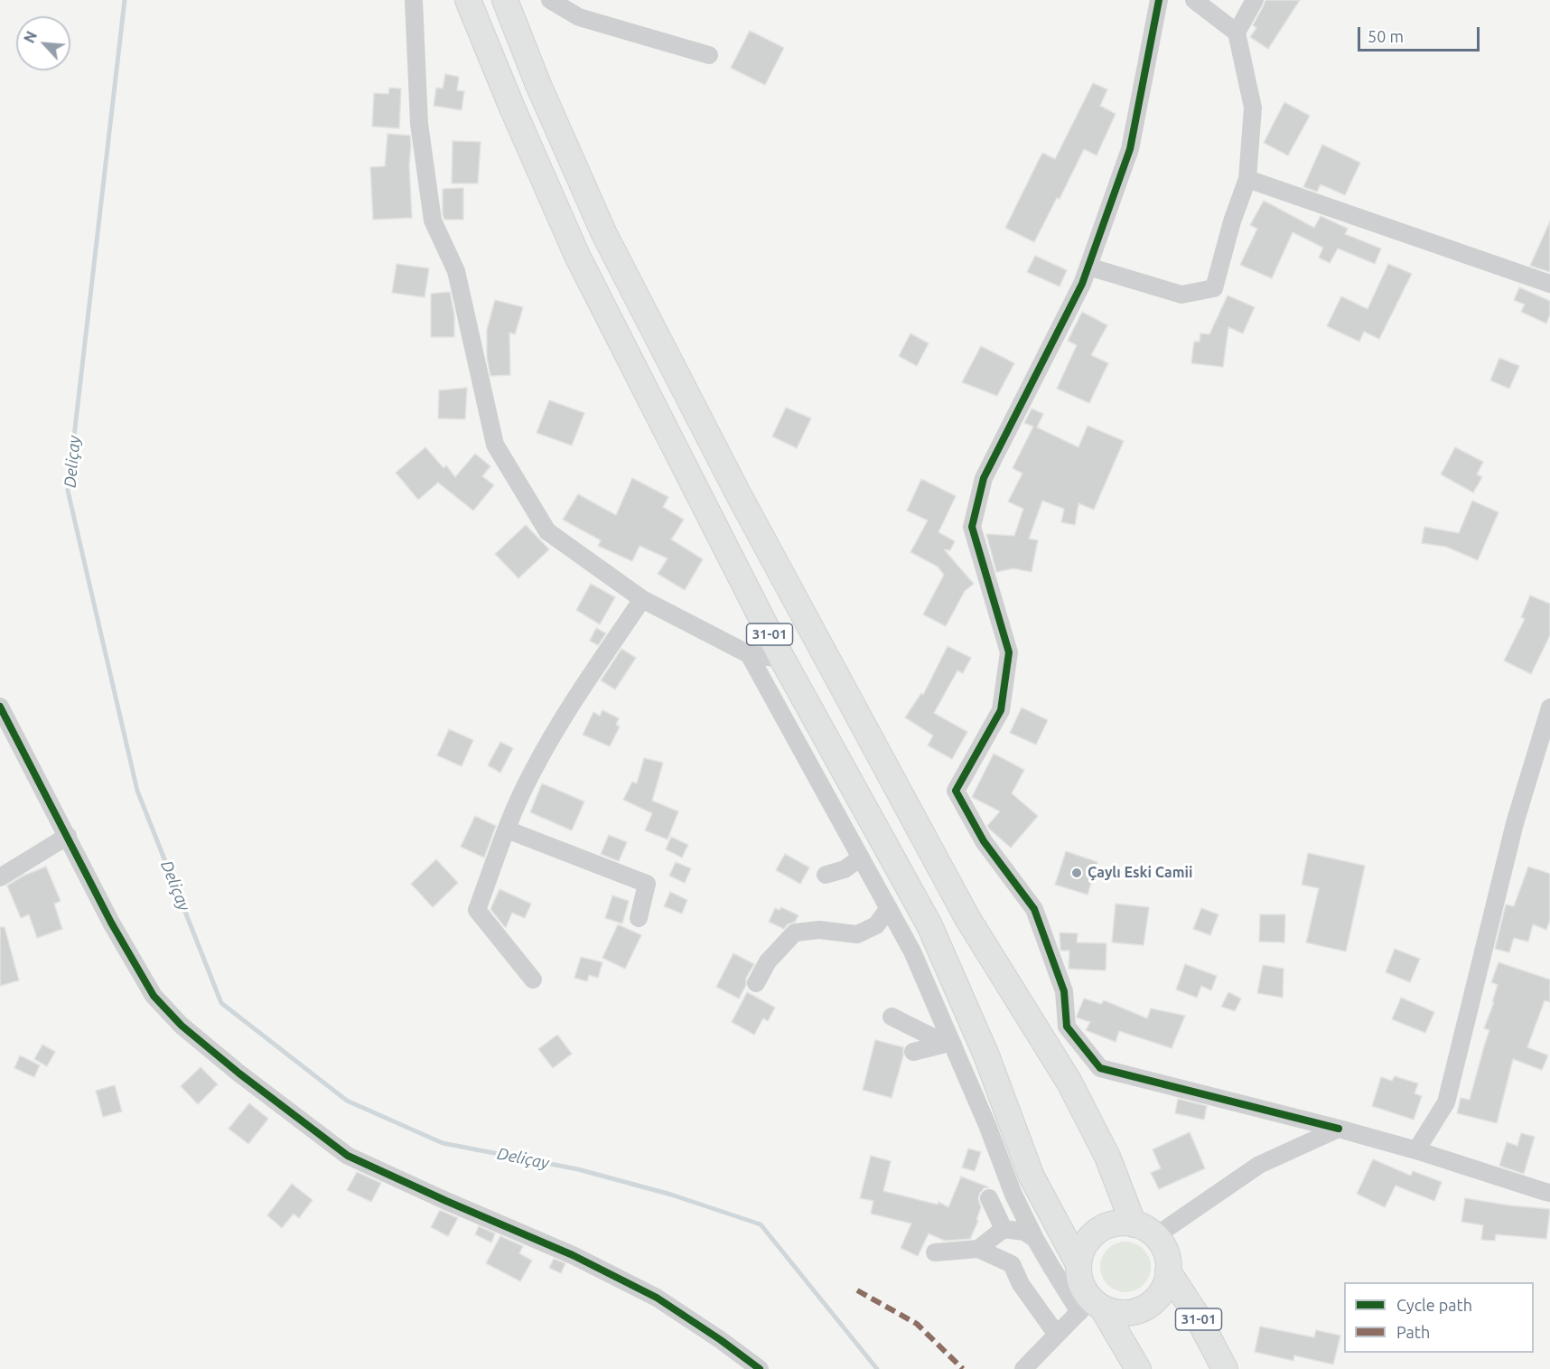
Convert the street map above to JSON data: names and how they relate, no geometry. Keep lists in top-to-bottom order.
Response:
{
  "streets": {
    "highway": ["31-01"]
  },
  "water": ["Deliçay"],
  "places": ["Çaylı Eski Camii"],
  "legend": ["Cycle path", "Path"],
  "scale_bar": "50 m",
  "north": "top left"
}
